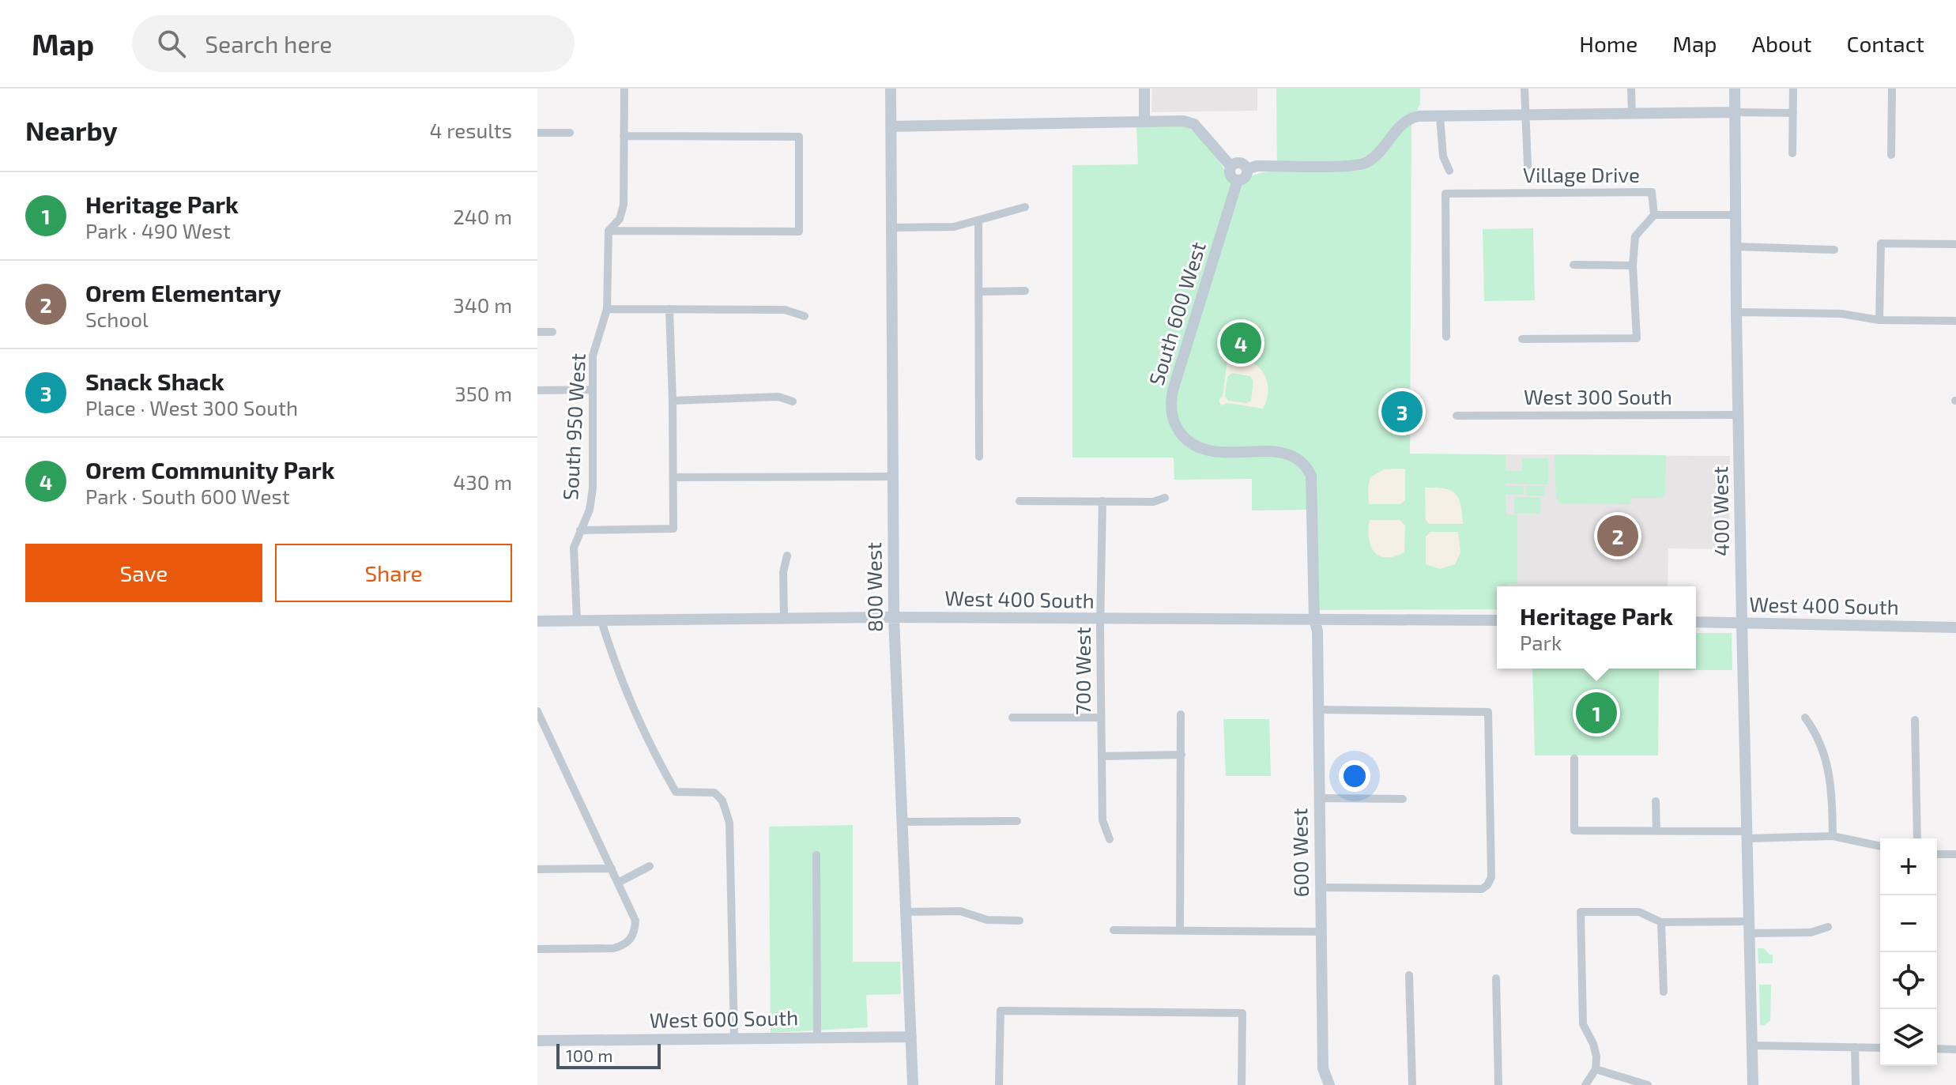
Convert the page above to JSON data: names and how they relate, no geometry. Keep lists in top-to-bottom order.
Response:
{
  "streets": {
    "street": [
      "Village Drive",
      "South 600 West",
      "West 300 South",
      "South 950 West",
      "400 West",
      "800 West",
      "West 400 South",
      "700 West",
      "600 West",
      "West 600 South"
    ]
  },
  "crossings": [
    ["South 600 West", "West 400 South"],
    ["South 600 West", "600 West"],
    ["West 300 South", "400 West"],
    ["South 950 West", "West 400 South"],
    ["400 West", "West 400 South"],
    ["800 West", "West 400 South"],
    ["800 West", "West 600 South"],
    ["West 400 South", "700 West"],
    ["West 400 South", "600 West"]
  ],
  "scale_bar": "100 m",
  "page": {
    "header": "Map",
    "search": "Search here",
    "nav": [
      "Home",
      "Map",
      "About",
      "Contact"
    ],
    "heading": ["Nearby", "4 results"],
    "list": [
      {
        "mark": "1",
        "name": "Heritage Park",
        "note": "Park · 490 West",
        "value": "240 m"
      },
      {
        "mark": "2",
        "name": "Orem Elementary",
        "note": "School",
        "value": "340 m"
      },
      {
        "mark": "3",
        "name": "Snack Shack",
        "note": "Place · West 300 South",
        "value": "350 m"
      },
      {
        "mark": "4",
        "name": "Orem Community Park",
        "note": "Park · South 600 West",
        "value": "430 m"
      }
    ],
    "pins": [
      "4",
      "3",
      "2",
      "1"
    ],
    "buttons": ["Save", "Share"],
    "popup": ["Heritage Park", "Park"],
    "map_buttons": ["+", "−"],
    "scale": "100 m"
  }
}
